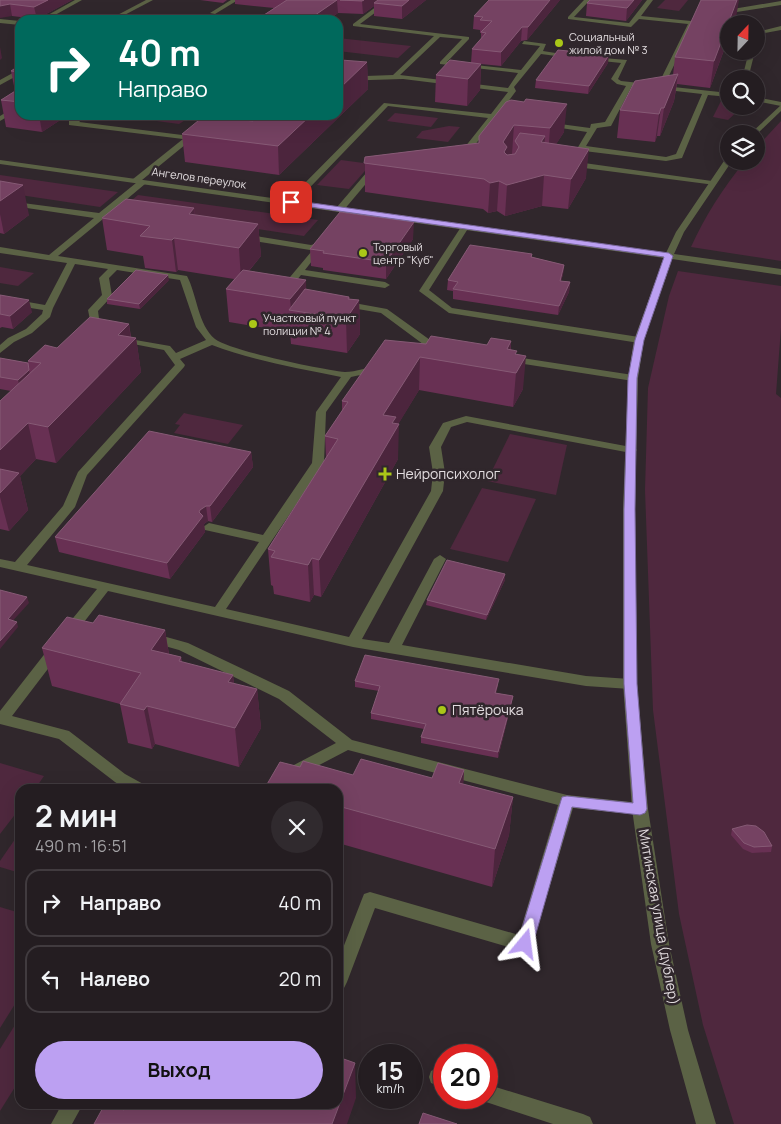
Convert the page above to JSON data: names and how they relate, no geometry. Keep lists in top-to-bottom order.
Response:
{
  "streets": {
    "street": ["Ангелов переулок", "Митинская улица (дублер)"]
  },
  "crossings": [
    ["Ангелов переулок", "Митинская улица (дублер)"]
  ],
  "places": {
    "other": [
      "Социальный жилой дом № 3",
      "Торговый центр \"Куб\"",
      "Участковый пункт полиции № 4",
      "Пятёрочка"
    ],
    "health": ["Нейропсихолог"]
  },
  "north": "top",
  "page": {
    "turn": ["40 m", "Направо"],
    "heading": ["2 мин", "490 m · 16:51"],
    "list": [
      {
        "name": "Направо",
        "value": "40 m"
      },
      {
        "name": "Налево",
        "value": "20 m"
      }
    ],
    "buttons": "Выход",
    "speed": "15 km/h",
    "limit": "20"
  }
}
